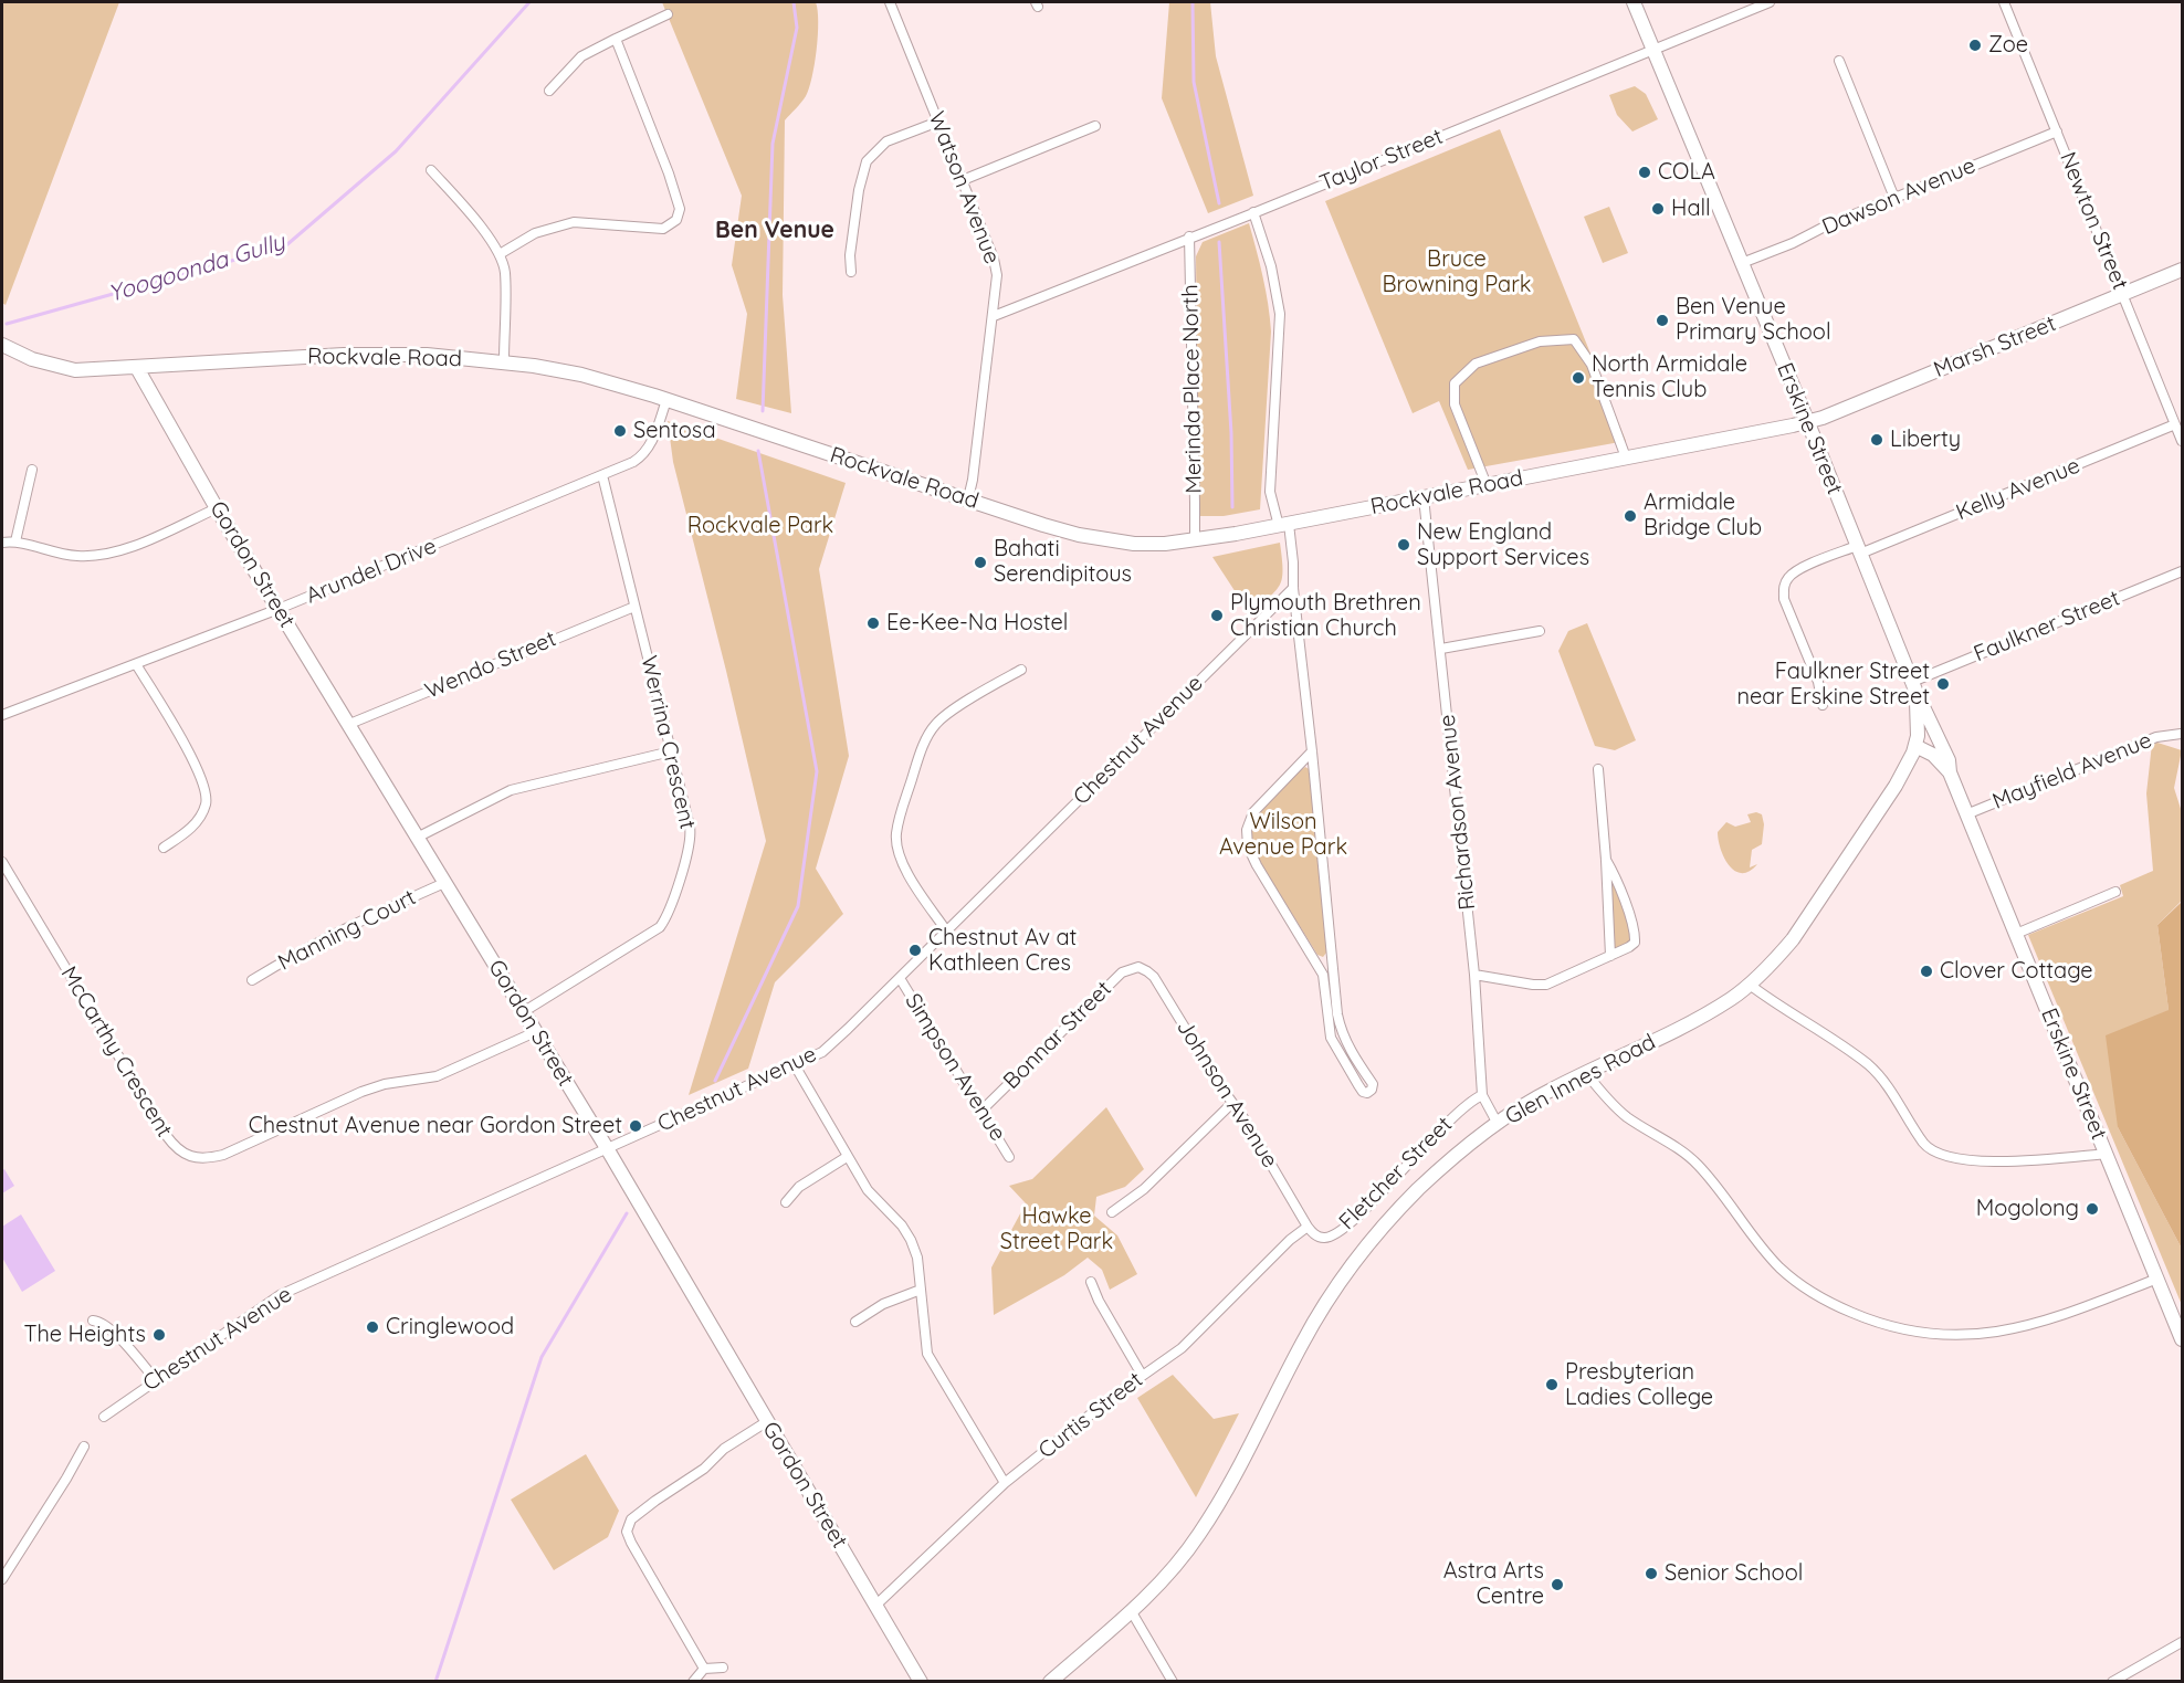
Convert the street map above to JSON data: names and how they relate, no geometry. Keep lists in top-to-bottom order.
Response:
{
  "streets": {
    "street": [
      "Taylor Street",
      "Watson Avenue",
      "Dawson Avenue",
      "Newton Street",
      "Marsh Street",
      "Rockvale Road",
      "Merinda Place North",
      "Erskine Street",
      "Kelly Avenue",
      "Gordon Street",
      "Arundel Drive",
      "Faulkner Street",
      "Wendo Street",
      "Chestnut Avenue",
      "Werrina Crescent",
      "Mayfield Avenue",
      "Richardson Avenue",
      "Manning Court",
      "Bonnar Street",
      "McCarthy Crescent",
      "Simpson Avenue",
      "Glen Innes Road",
      "Johnson Avenue",
      "Fletcher Street",
      "Curtis Street"
    ]
  },
  "crossings": [
    ["Taylor Street", "Watson Avenue"],
    ["Taylor Street", "Merinda Place North"],
    ["Taylor Street", "Erskine Street"],
    ["Watson Avenue", "Rockvale Road"],
    ["Dawson Avenue", "Newton Street"],
    ["Dawson Avenue", "Erskine Street"],
    ["Newton Street", "Marsh Street"],
    ["Newton Street", "Kelly Avenue"],
    ["Marsh Street", "Rockvale Road"],
    ["Marsh Street", "Erskine Street"],
    ["Rockvale Road", "Merinda Place North"],
    ["Rockvale Road", "Erskine Street"],
    ["Rockvale Road", "Gordon Street"],
    ["Rockvale Road", "Arundel Drive"],
    ["Rockvale Road", "Richardson Avenue"],
    ["Erskine Street", "Kelly Avenue"],
    ["Erskine Street", "Faulkner Street"],
    ["Erskine Street", "Mayfield Avenue"],
    ["Erskine Street", "Glen Innes Road"],
    ["Gordon Street", "Arundel Drive"],
    ["Gordon Street", "Wendo Street"],
    ["Gordon Street", "Chestnut Avenue"],
    ["Gordon Street", "Werrina Crescent"],
    ["Gordon Street", "Manning Court"],
    ["Gordon Street", "McCarthy Crescent"],
    ["Gordon Street", "Curtis Street"],
    ["Arundel Drive", "Werrina Crescent"],
    ["Faulkner Street", "Glen Innes Road"],
    ["Wendo Street", "Werrina Crescent"],
    ["Chestnut Avenue", "Simpson Avenue"],
    ["Richardson Avenue", "Glen Innes Road"],
    ["Richardson Avenue", "Fletcher Street"],
    ["Bonnar Street", "Simpson Avenue"],
    ["Bonnar Street", "Johnson Avenue"],
    ["Johnson Avenue", "Fletcher Street"],
    ["Johnson Avenue", "Curtis Street"],
    ["Fletcher Street", "Curtis Street"]
  ],
  "districts": ["Ben Venue"],
  "water": ["Yoogoonda Gully"],
  "parks": [
    "Bruce Browning Park",
    "Rockvale Park",
    "Wilson Avenue Park",
    "Hawke Street Park"
  ],
  "places": [
    "Zoe",
    "COLA",
    "Hall",
    "Ben Venue Primary School",
    "North Armidale Tennis Club",
    "Sentosa",
    "Liberty",
    "Armidale Bridge Club",
    "New England Support Services",
    "Bahati Serendipitous",
    "Plymouth Brethren Christian Church",
    "Ee-Kee-Na Hostel",
    "Faulkner Street near Erskine Street",
    "Chestnut Av at Kathleen Cres",
    "Clover Cottage",
    "Chestnut Avenue near Gordon Street",
    "Mogolong",
    "Cringlewood",
    "The Heights",
    "Presbyterian Ladies College",
    "Senior School",
    "Astra Arts Centre"
  ]
}
